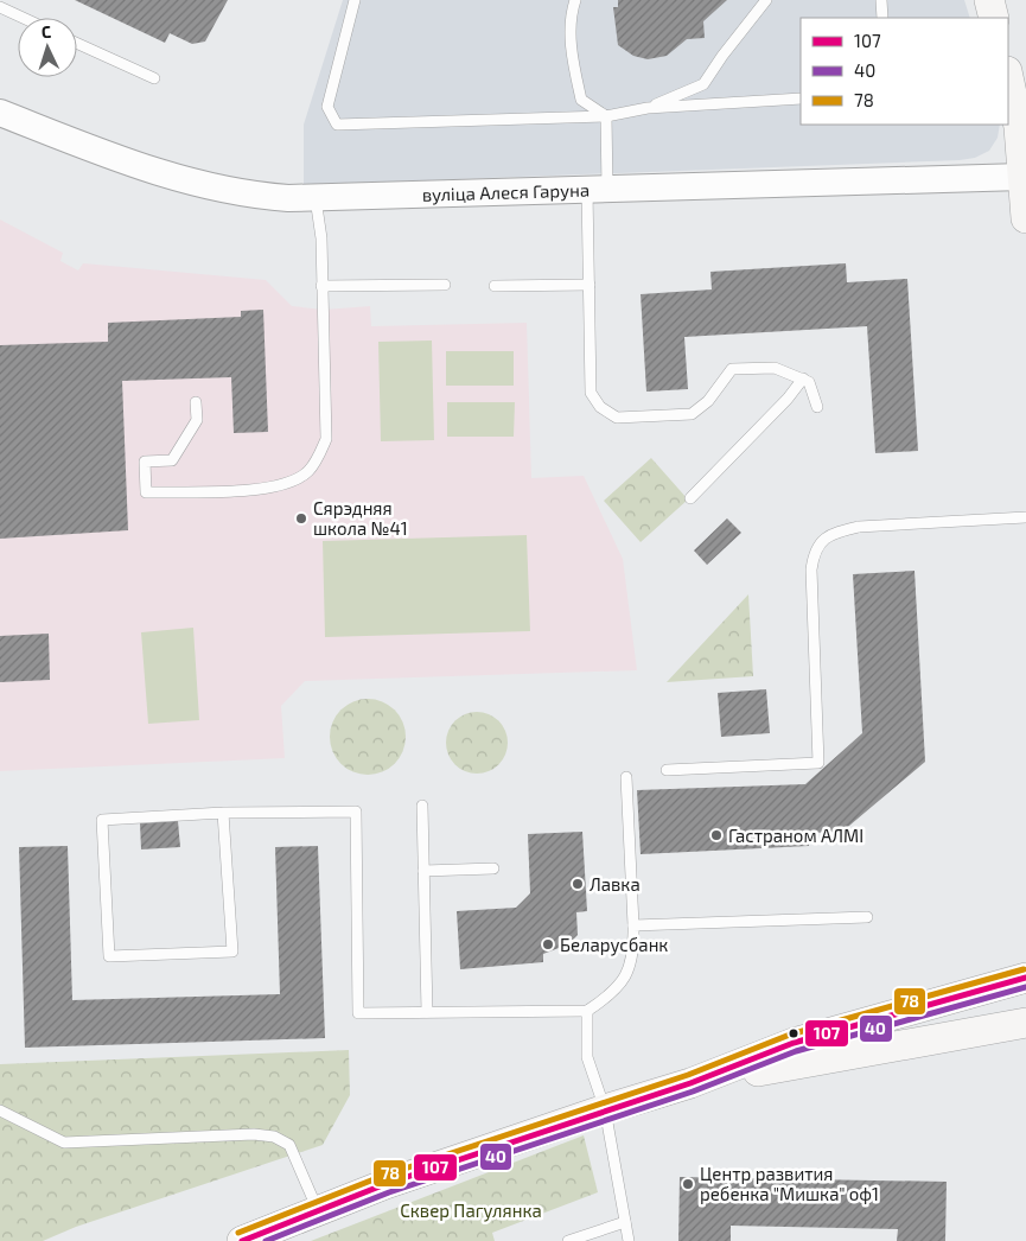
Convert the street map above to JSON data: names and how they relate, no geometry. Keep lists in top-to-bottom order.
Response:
{
  "streets": {
    "street": ["вуліца Алеся Гаруна"]
  },
  "parks": ["Сквер Пагулянка"],
  "places": [
    "Сярэдняя школа №41",
    "Гастраном АЛМІ",
    "Лавка",
    "Беларусбанк",
    "Центр развития ребенка \"Мишка\" оф1"
  ],
  "lines": ["transit line 78", "transit line 107", "transit line 40"],
  "legend": ["107", "40", "78"],
  "north": "top"
}
